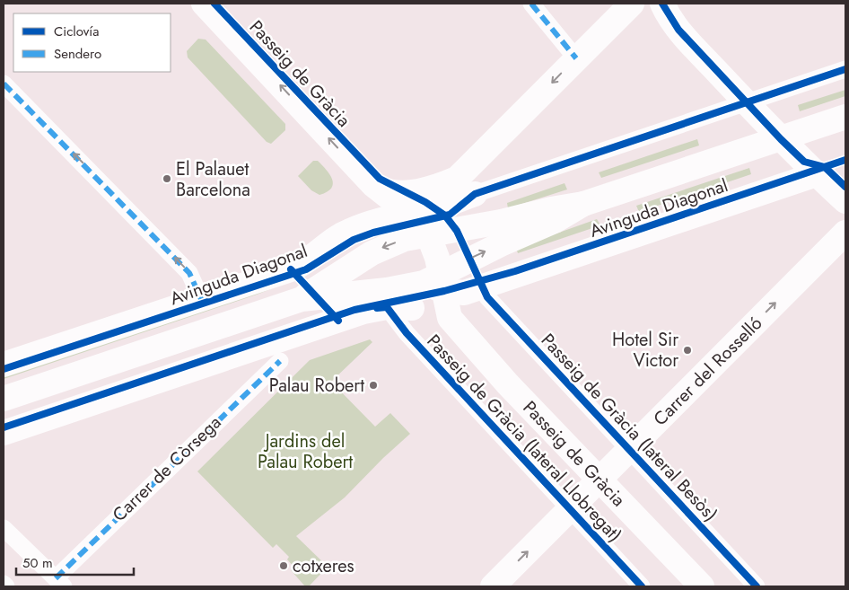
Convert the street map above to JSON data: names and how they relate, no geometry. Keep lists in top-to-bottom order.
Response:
{
  "streets": {
    "street": [
      "Passeig de Gràcia",
      "Avinguda Diagonal",
      "Carrer del Rosselló",
      "Passeig de Gràcia (lateral Besòs)",
      "Passeig de Gràcia (lateral Llobregat)",
      "Carrer de Còrsega"
    ]
  },
  "crossings": [
    ["Passeig de Gràcia", "Avinguda Diagonal"],
    ["Passeig de Gràcia", "Carrer del Rosselló"],
    ["Avinguda Diagonal", "Passeig de Gràcia (lateral Llobregat)"],
    ["Carrer del Rosselló", "Passeig de Gràcia (lateral Besòs)"],
    ["Carrer del Rosselló", "Passeig de Gràcia (lateral Llobregat)"]
  ],
  "one_way": ["Carrer del Rosselló"],
  "parks": ["Jardins del Palau Robert"],
  "places": [
    "El Palauet Barcelona",
    "Hotel Sir Victor",
    "Palau Robert",
    "cotxeres"
  ],
  "legend": ["Ciclovía", "Sendero"],
  "scale_bar": "50 m"
}
